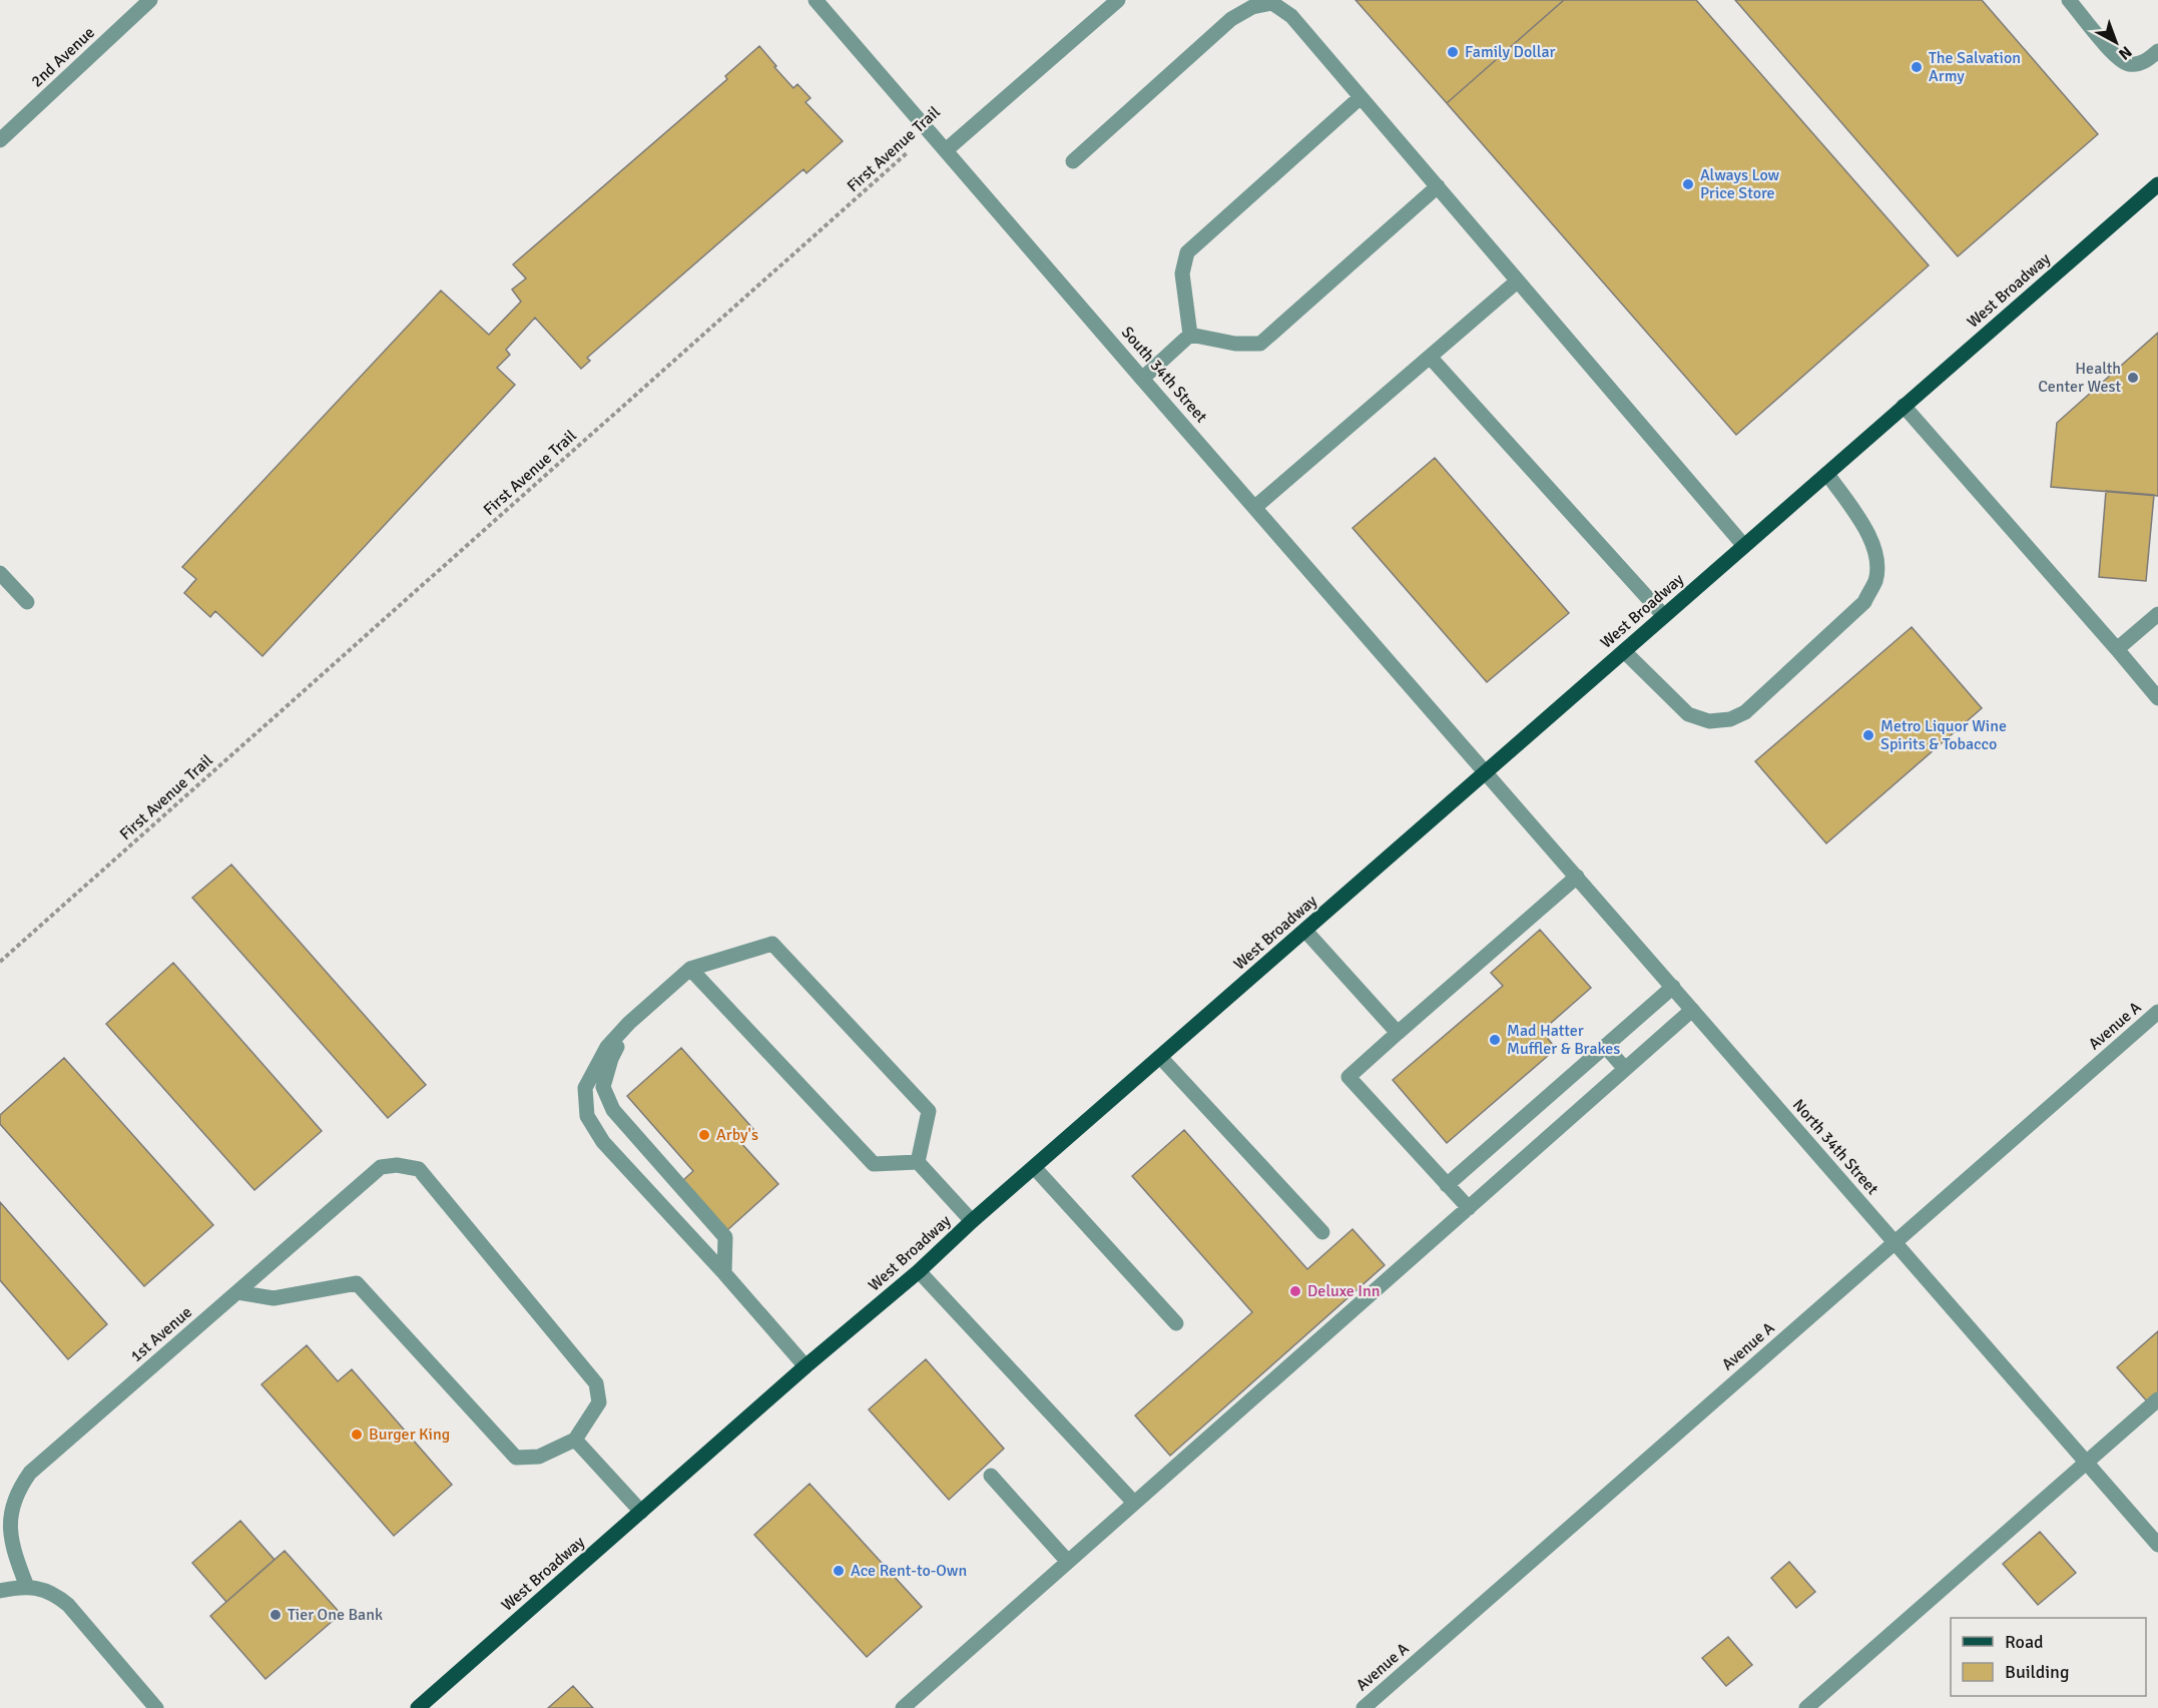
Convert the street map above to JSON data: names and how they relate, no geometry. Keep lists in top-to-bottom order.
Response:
{
  "streets": {
    "main road": ["West Broadway"],
    "street": [
      "2nd Avenue",
      "South 34th Street",
      "Avenue A",
      "North 34th Street",
      "1st Avenue"
    ],
    "path": ["First Avenue Trail"]
  },
  "crossings": [
    ["First Avenue Trail", "South 34th Street"],
    ["West Broadway", "South 34th Street"],
    ["West Broadway", "North 34th Street"],
    ["South 34th Street", "North 34th Street"],
    ["Avenue A", "North 34th Street"]
  ],
  "places": [
    "Family Dollar",
    "The Salvation Army",
    "Always Low Price Store",
    "Health Center West",
    "Metro Liquor Wine Spirits & Tobacco",
    "Mad Hatter Muffler & Brakes",
    "Arby's",
    "Deluxe Inn",
    "Burger King",
    "Ace Rent-to-Own",
    "Tier One Bank"
  ],
  "legend": ["Road", "Building"],
  "north": "bottom right"
}
